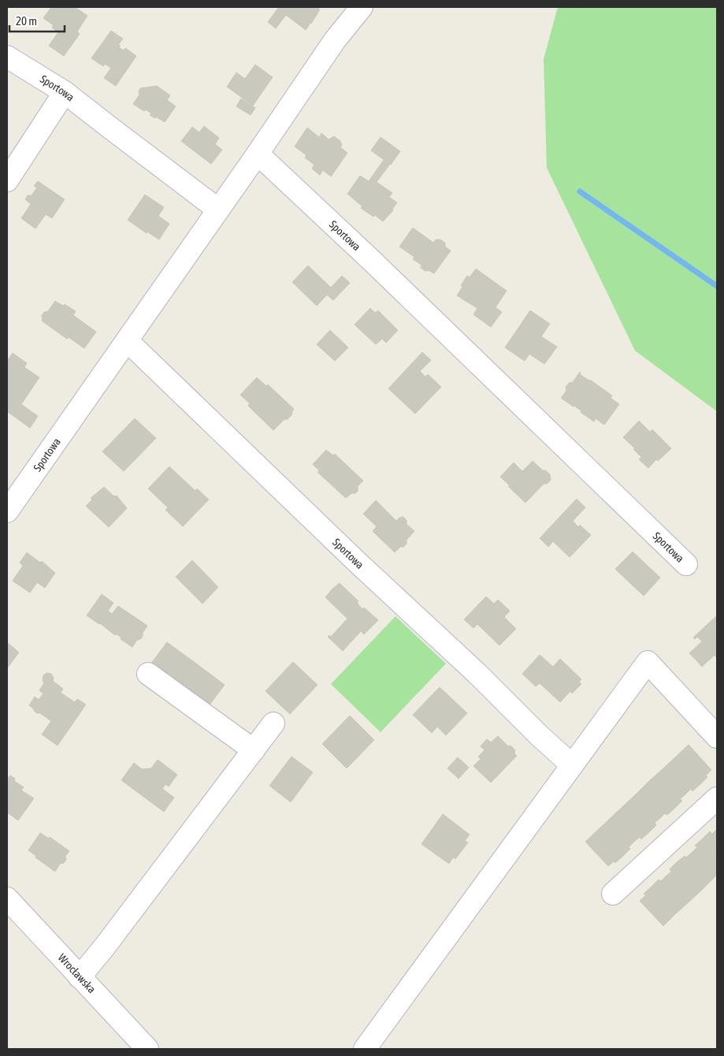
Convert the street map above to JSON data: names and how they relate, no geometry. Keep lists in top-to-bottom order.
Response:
{
  "streets": {
    "street": ["Sportowa", "Wrocławska"]
  },
  "scale_bar": "20 m"
}
